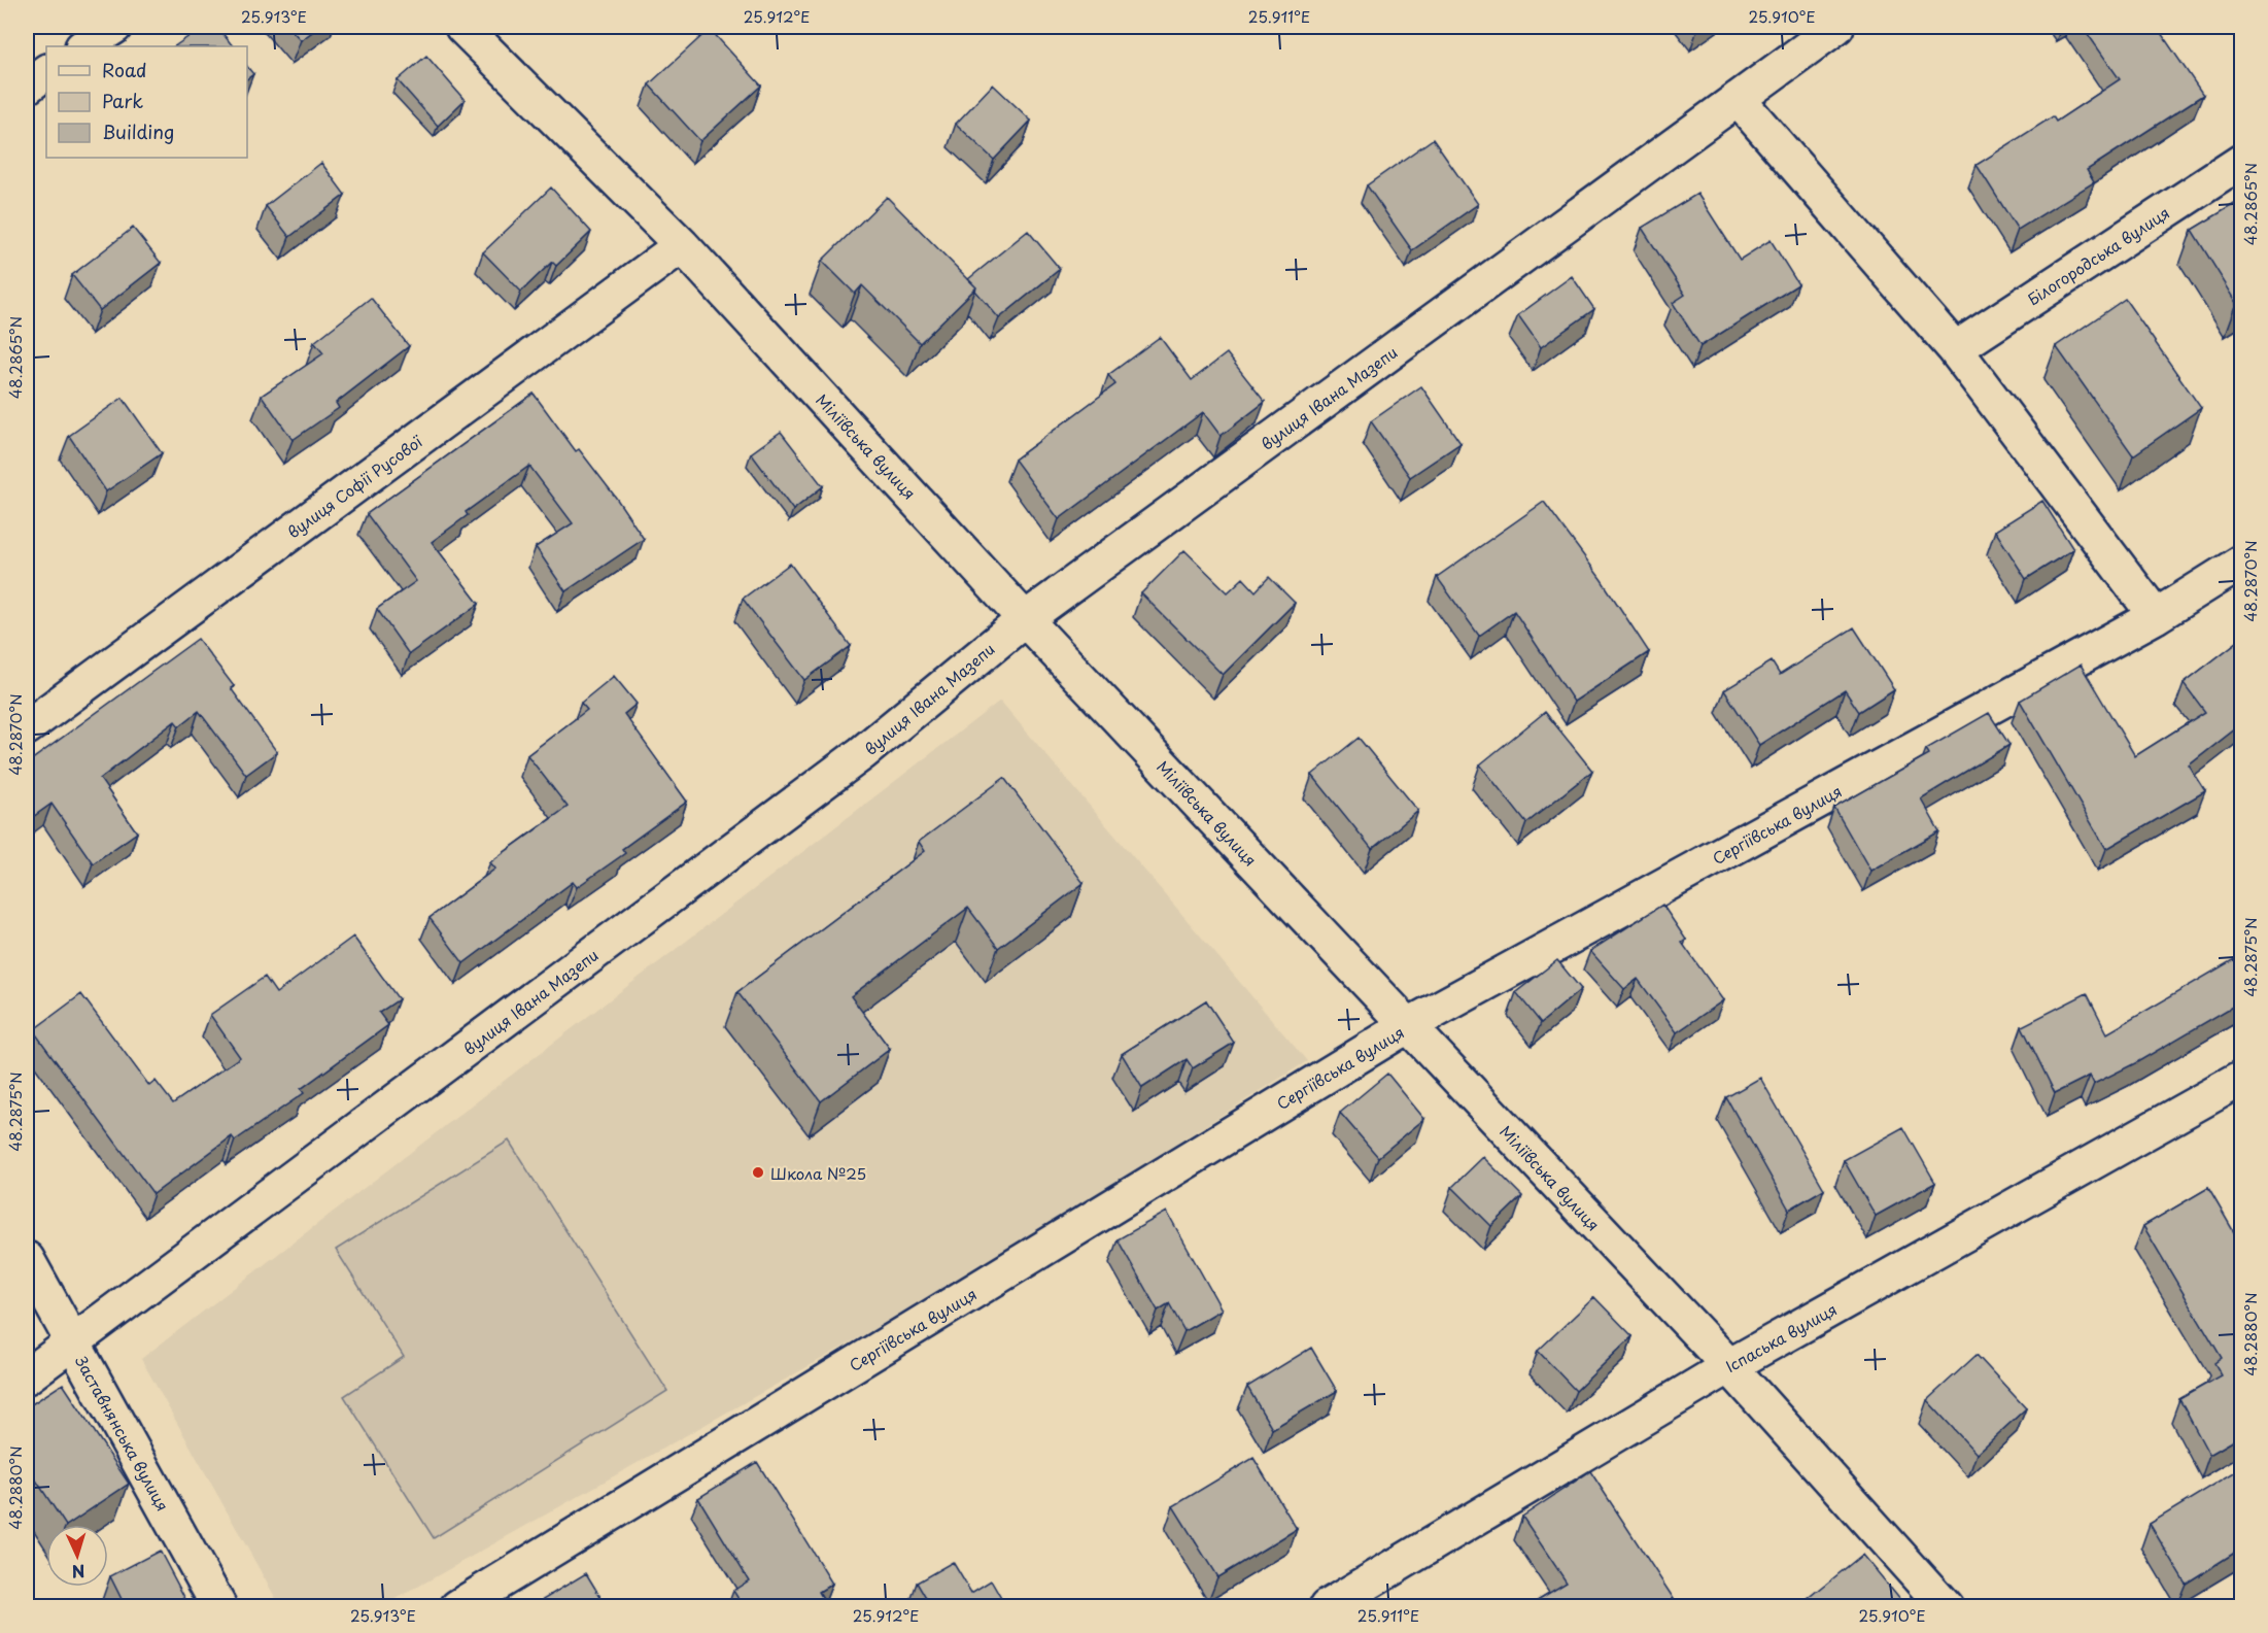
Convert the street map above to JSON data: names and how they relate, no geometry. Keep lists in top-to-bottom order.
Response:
{
  "streets": {
    "street": [
      "Білогородська вулиця",
      "вулиця Івана Мазепи",
      "Міліївська вулиця",
      "вулиця Софії Русової",
      "Сергіївська вулиця",
      "Іспаська вулиця",
      "Заставнянська вулиця"
    ]
  },
  "crossings": [
    ["вулиця Івана Мазепи", "Міліївська вулиця"],
    ["вулиця Івана Мазепи", "Заставнянська вулиця"],
    ["Міліївська вулиця", "вулиця Софії Русової"],
    ["Міліївська вулиця", "Сергіївська вулиця"],
    ["Міліївська вулиця", "Іспаська вулиця"]
  ],
  "places": ["Школа №25"],
  "legend": ["Road", "Park", "Building"],
  "north": "bottom",
  "coordinates": [
    "25.913°E",
    "25.912°E",
    "25.911°E",
    "25.910°E",
    "48.2865°N",
    "48.2870°N",
    "48.2875°N",
    "48.2880°N"
  ]
}
